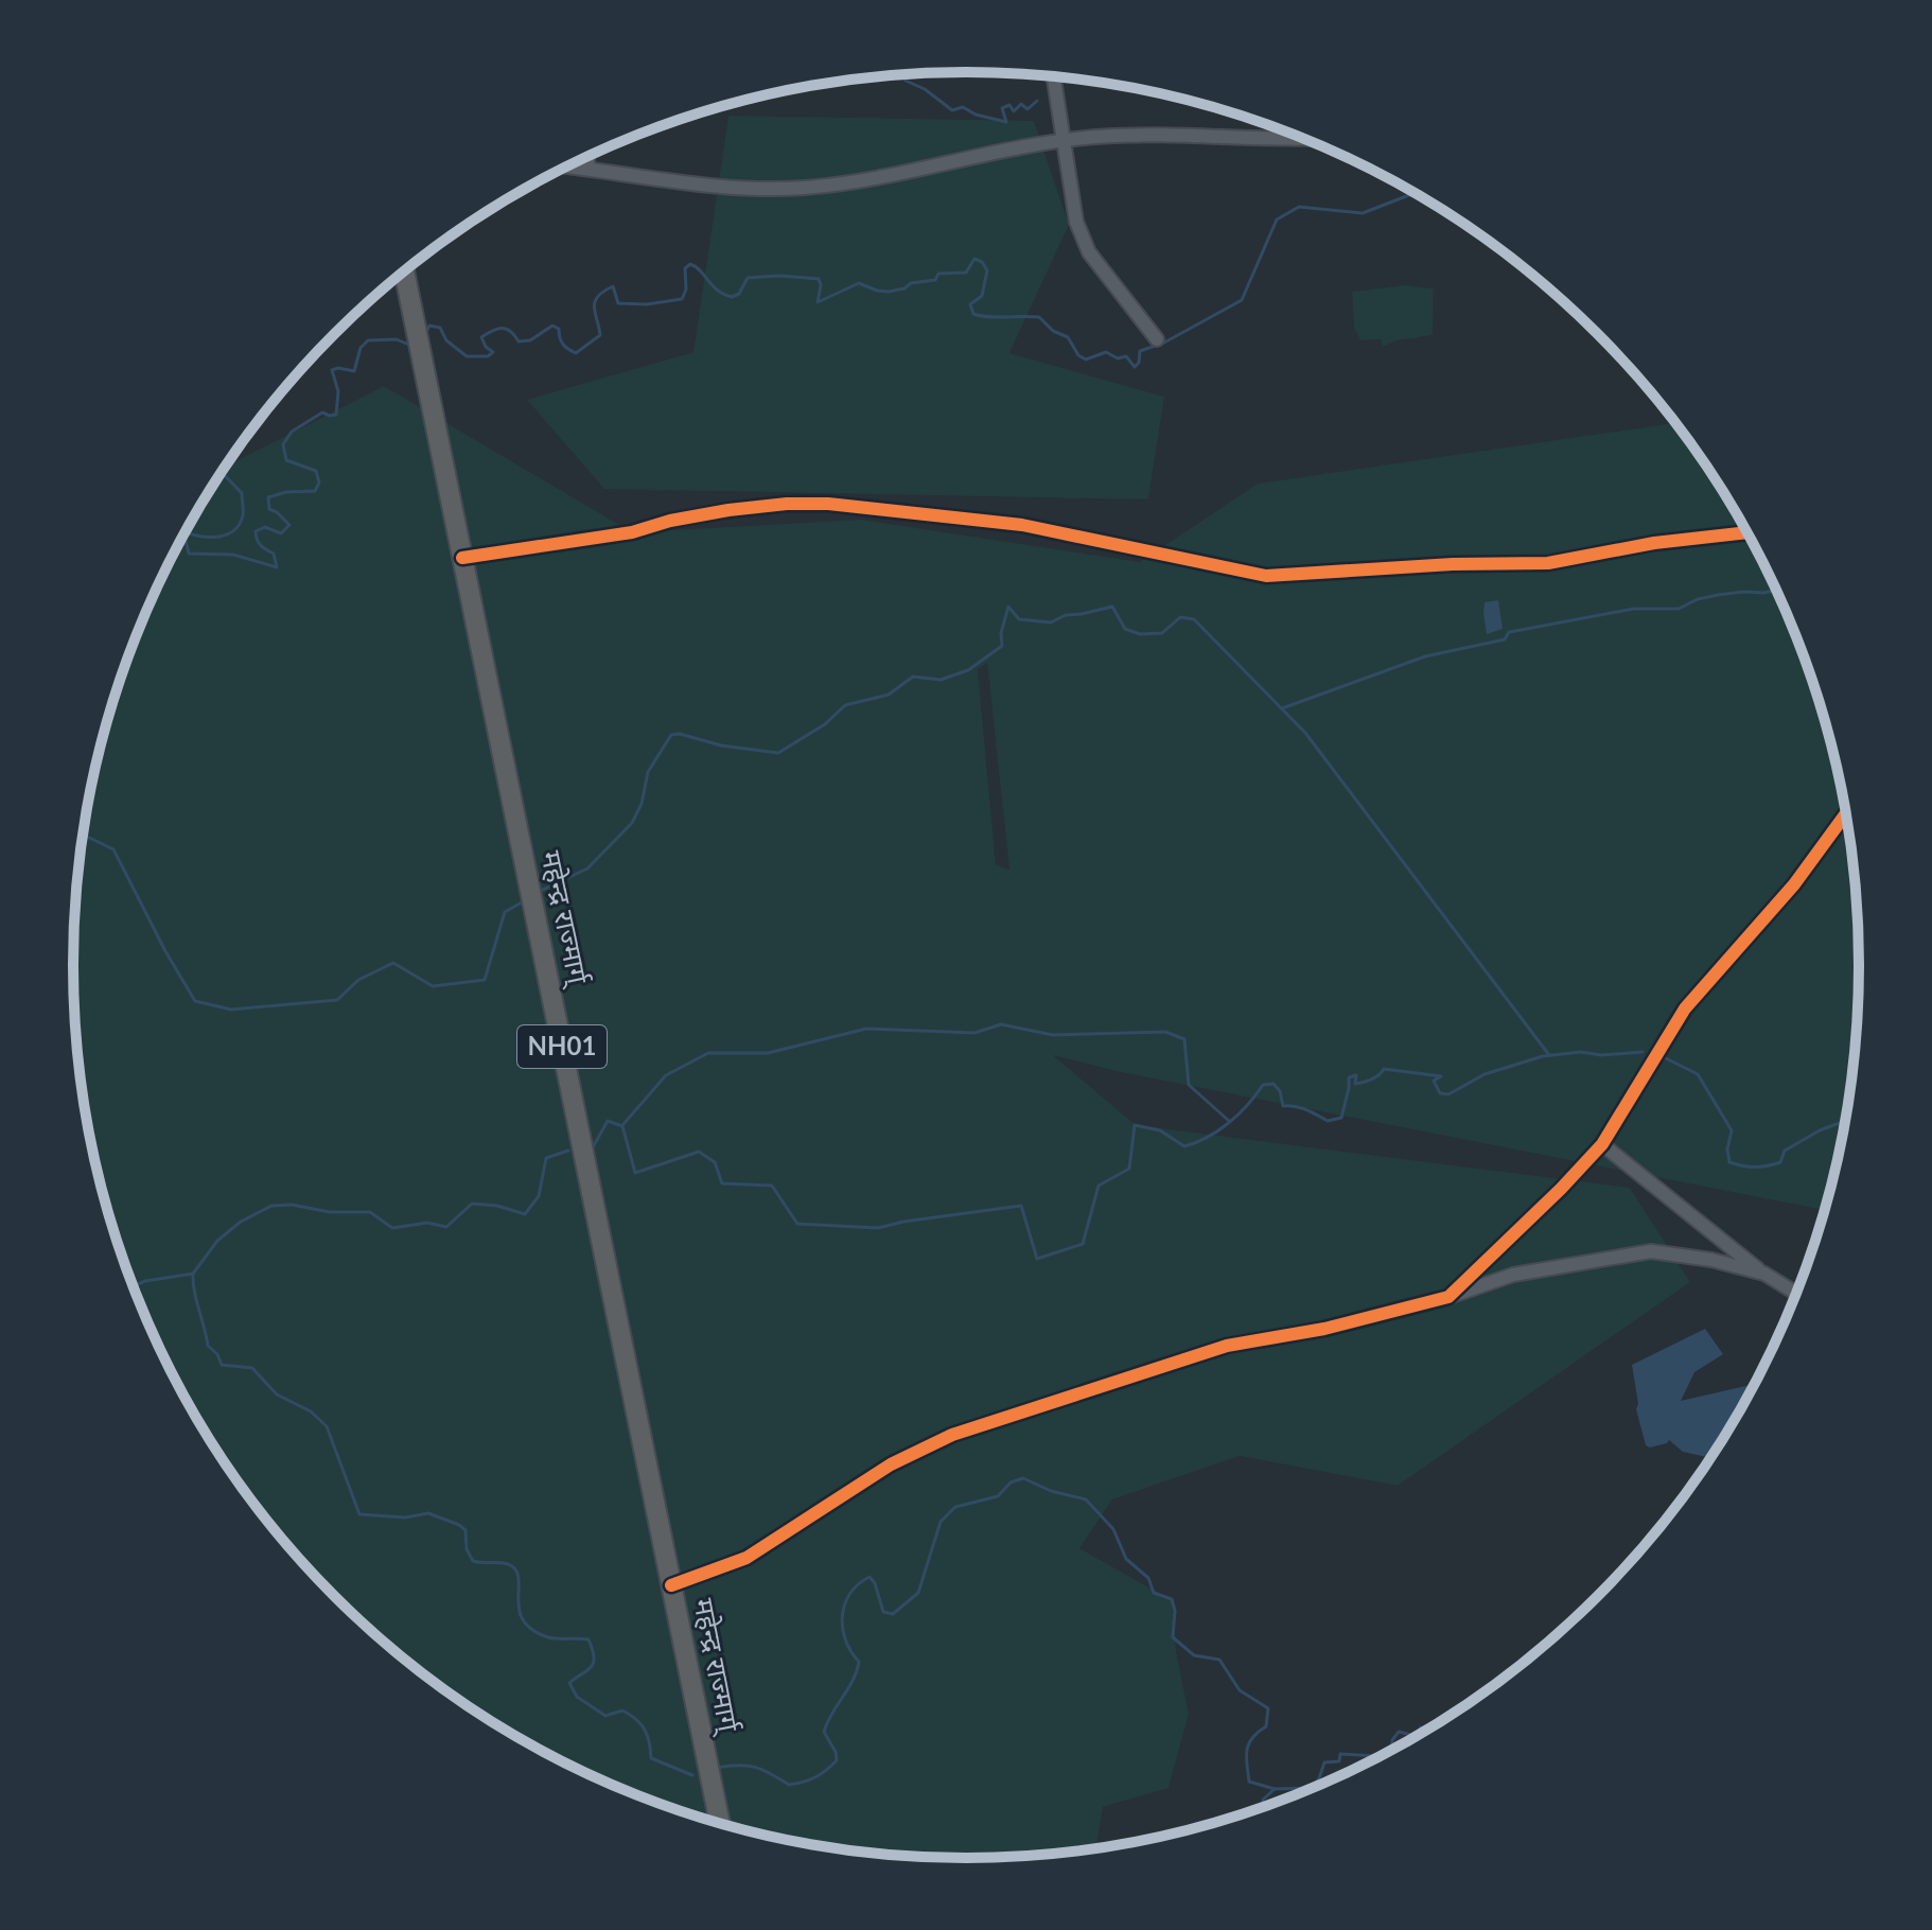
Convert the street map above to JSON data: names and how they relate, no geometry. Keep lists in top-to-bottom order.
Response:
{
  "streets": {
    "highway": ["महेन्द्र राज्मार्ग्", "NH01"]
  }
}
